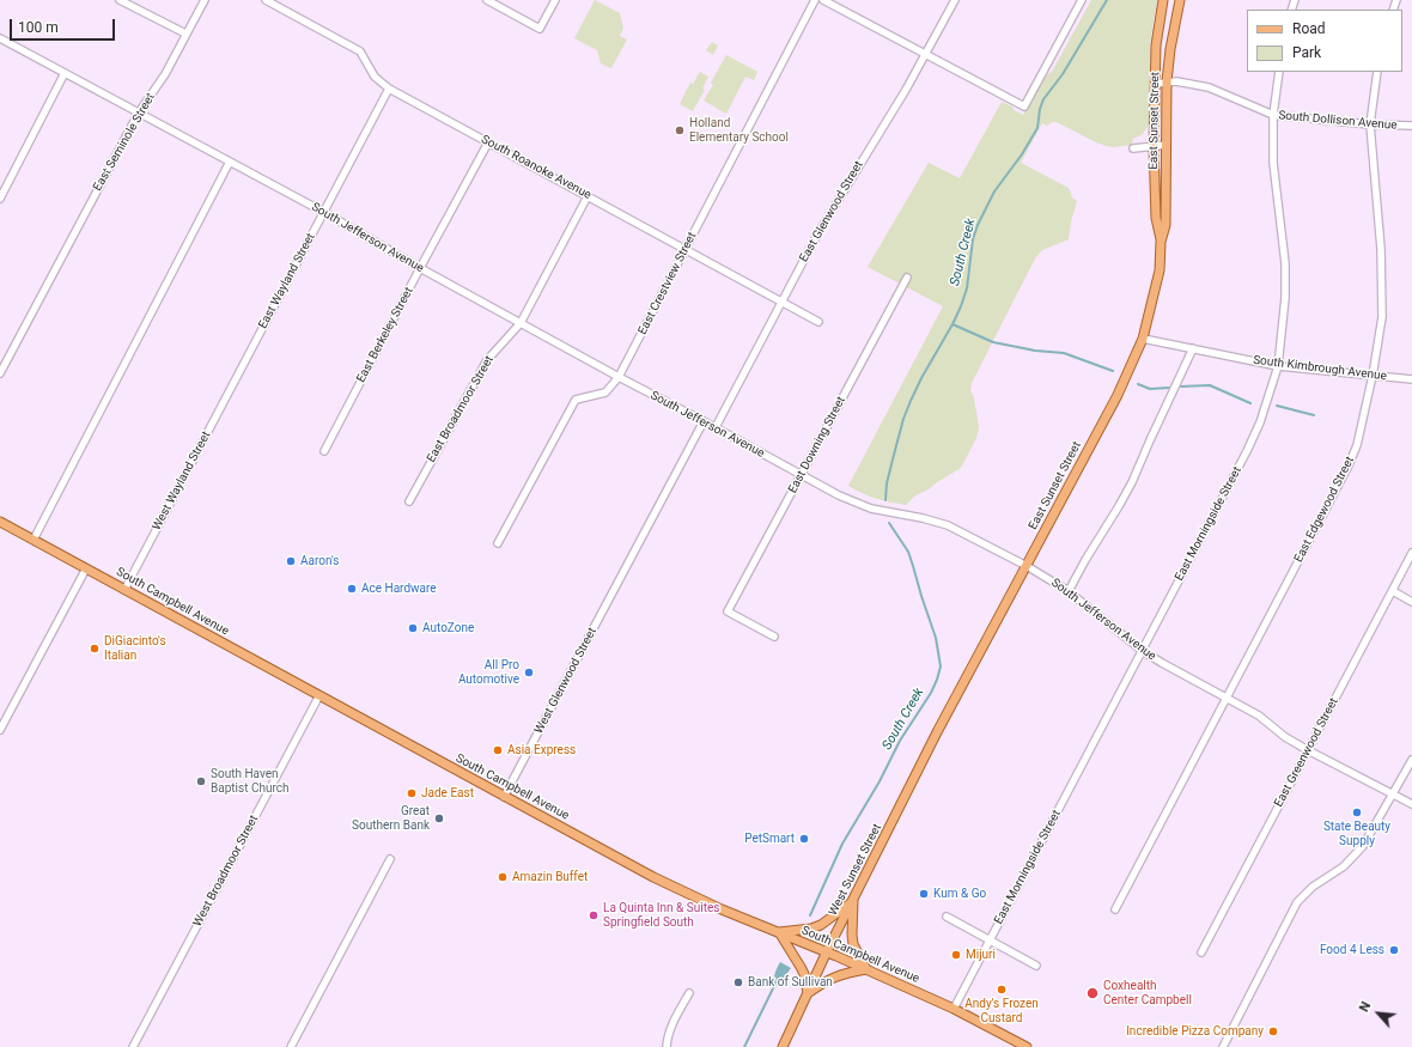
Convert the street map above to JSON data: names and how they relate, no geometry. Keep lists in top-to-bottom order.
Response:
{
  "streets": {
    "main road": ["East Sunset Street", "South Campbell Avenue", "West Sunset Street"],
    "street": [
      "South Dollison Avenue",
      "East Seminole Street",
      "South Roanoke Avenue",
      "East Glenwood Street",
      "South Jefferson Avenue",
      "East Wayland Street",
      "East Crestview Street",
      "East Berkeley Street",
      "South Kimbrough Avenue",
      "East Broadmoor Street",
      "East Downing Street",
      "West Wayland Street",
      "East Edgewood Street",
      "East Morningside Street",
      "West Glenwood Street",
      "East Greenwood Street",
      "West Broadmoor Street"
    ]
  },
  "crossings": [
    ["East Sunset Street", "South Dollison Avenue"],
    ["East Sunset Street", "South Jefferson Avenue"],
    ["East Sunset Street", "South Kimbrough Avenue"],
    ["East Sunset Street", "West Sunset Street"],
    ["South Dollison Avenue", "East Edgewood Street"],
    ["South Dollison Avenue", "East Morningside Street"],
    ["East Seminole Street", "South Jefferson Avenue"],
    ["South Roanoke Avenue", "East Glenwood Street"],
    ["South Roanoke Avenue", "East Wayland Street"],
    ["South Roanoke Avenue", "East Crestview Street"],
    ["South Roanoke Avenue", "East Berkeley Street"],
    ["South Roanoke Avenue", "East Broadmoor Street"],
    ["East Glenwood Street", "South Jefferson Avenue"],
    ["South Jefferson Avenue", "East Wayland Street"],
    ["South Jefferson Avenue", "East Crestview Street"],
    ["South Jefferson Avenue", "East Berkeley Street"],
    ["South Jefferson Avenue", "East Broadmoor Street"],
    ["South Jefferson Avenue", "East Downing Street"],
    ["South Jefferson Avenue", "East Edgewood Street"],
    ["South Jefferson Avenue", "East Morningside Street"],
    ["South Jefferson Avenue", "West Glenwood Street"],
    ["South Jefferson Avenue", "East Greenwood Street"],
    ["East Wayland Street", "West Wayland Street"],
    ["South Kimbrough Avenue", "East Edgewood Street"],
    ["South Kimbrough Avenue", "East Morningside Street"],
    ["West Wayland Street", "South Campbell Avenue"],
    ["East Morningside Street", "South Campbell Avenue"],
    ["South Campbell Avenue", "West Glenwood Street"],
    ["South Campbell Avenue", "West Sunset Street"],
    ["South Campbell Avenue", "West Broadmoor Street"]
  ],
  "water": ["South Creek"],
  "places": [
    "Holland Elementary School",
    "Aaron's",
    "Ace Hardware",
    "AutoZone",
    "DiGiacinto's Italian",
    "All Pro Automotive",
    "Asia Express",
    "South Haven Baptist Church",
    "Jade East",
    "State Beauty Supply",
    "Great Southern Bank",
    "PetSmart",
    "Amazin Buffet",
    "Kum & Go",
    "La Quinta Inn & Suites Springfield South",
    "Food 4 Less",
    "Mijuri",
    "Bank of Sullivan",
    "Andy's Frozen Custard",
    "Coxhealth Center Campbell",
    "Incredible Pizza Company"
  ],
  "legend": ["Road", "Park"],
  "scale_bar": "100 m",
  "north": "top left"
}
